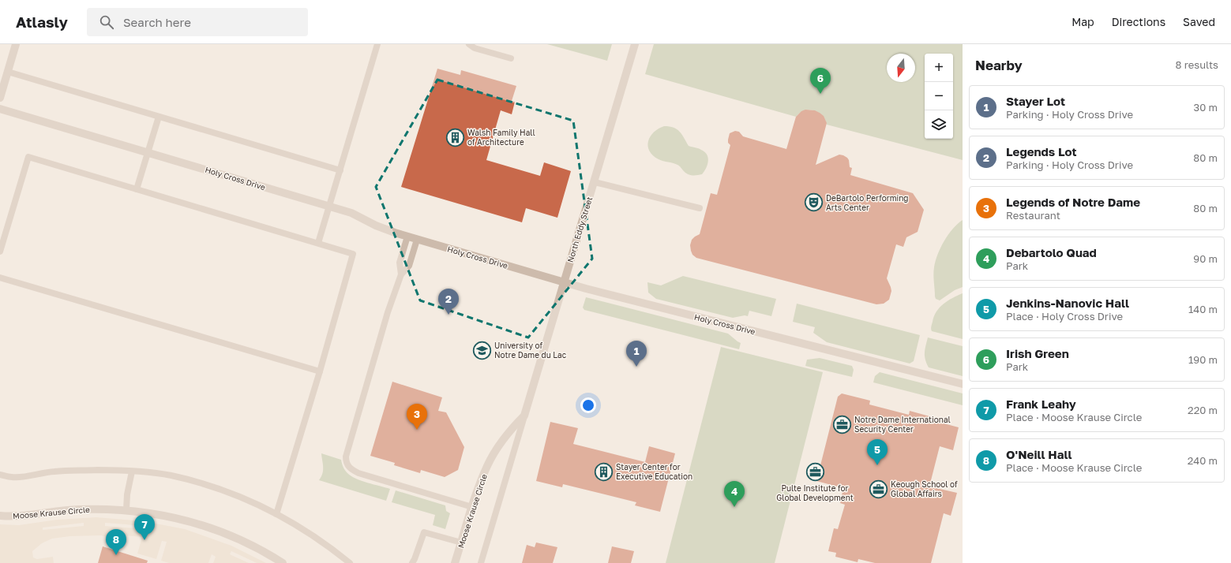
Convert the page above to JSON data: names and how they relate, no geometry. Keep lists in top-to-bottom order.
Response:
{
  "streets": {
    "street": ["Holy Cross Drive", "North Eddy Street", "Moose Krause Circle"]
  },
  "crossings": [
    ["Holy Cross Drive", "North Eddy Street"],
    ["North Eddy Street", "Moose Krause Circle"]
  ],
  "places": {
    "building": ["Walsh Family Hall of Architecture", "Stayer Center for Executive Education"],
    "theatre": ["DeBartolo Performing Arts Center"],
    "school or university": ["University of Notre Dame du Lac"],
    "office": ["Notre Dame International Security Center", "Pulte Institute for Global Development", "Keough School of Global Affairs"]
  },
  "north": "bottom",
  "page": {
    "header": "Atlasly",
    "search": "Search here",
    "nav": ["Map", "Directions", "Saved"],
    "heading": ["Nearby", "8 results"],
    "map_buttons": ["+", "−"],
    "pins": [
      "6",
      "2",
      "1",
      "3",
      "5",
      "4",
      "7",
      "8"
    ],
    "list": [
      {
        "mark": "1",
        "name": "Stayer Lot",
        "note": "Parking · Holy Cross Drive",
        "value": "30 m"
      },
      {
        "mark": "2",
        "name": "Legends Lot",
        "note": "Parking · Holy Cross Drive",
        "value": "80 m"
      },
      {
        "mark": "3",
        "name": "Legends of Notre Dame",
        "note": "Restaurant",
        "value": "80 m"
      },
      {
        "mark": "4",
        "name": "Debartolo Quad",
        "note": "Park",
        "value": "90 m"
      },
      {
        "mark": "5",
        "name": "Jenkins-Nanovic Hall",
        "note": "Place · Holy Cross Drive",
        "value": "140 m"
      },
      {
        "mark": "6",
        "name": "Irish Green",
        "note": "Park",
        "value": "190 m"
      },
      {
        "mark": "7",
        "name": "Frank Leahy",
        "note": "Place · Moose Krause Circle",
        "value": "220 m"
      },
      {
        "mark": "8",
        "name": "O'Neill Hall",
        "note": "Place · Moose Krause Circle",
        "value": "240 m"
      }
    ]
  }
}
